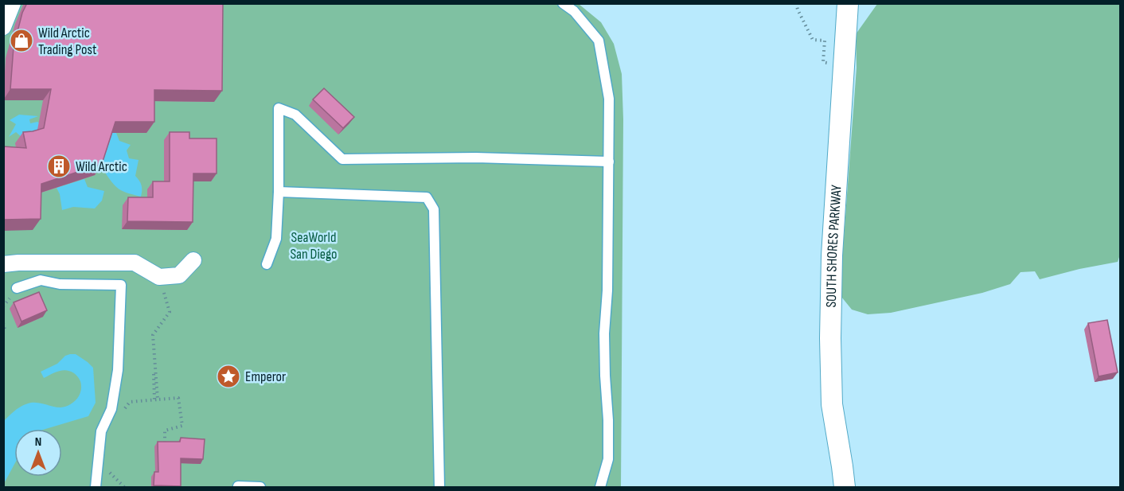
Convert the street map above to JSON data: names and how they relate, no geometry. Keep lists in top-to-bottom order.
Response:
{
  "streets": {
    "street": ["SOUTH SHORES PARKWAY"]
  },
  "parks": ["SeaWorld San Diego"],
  "places": {
    "shop": ["Wild Arctic Trading Post"],
    "building": ["Wild Arctic"],
    "place": ["Emperor"]
  },
  "north": "top"
}
